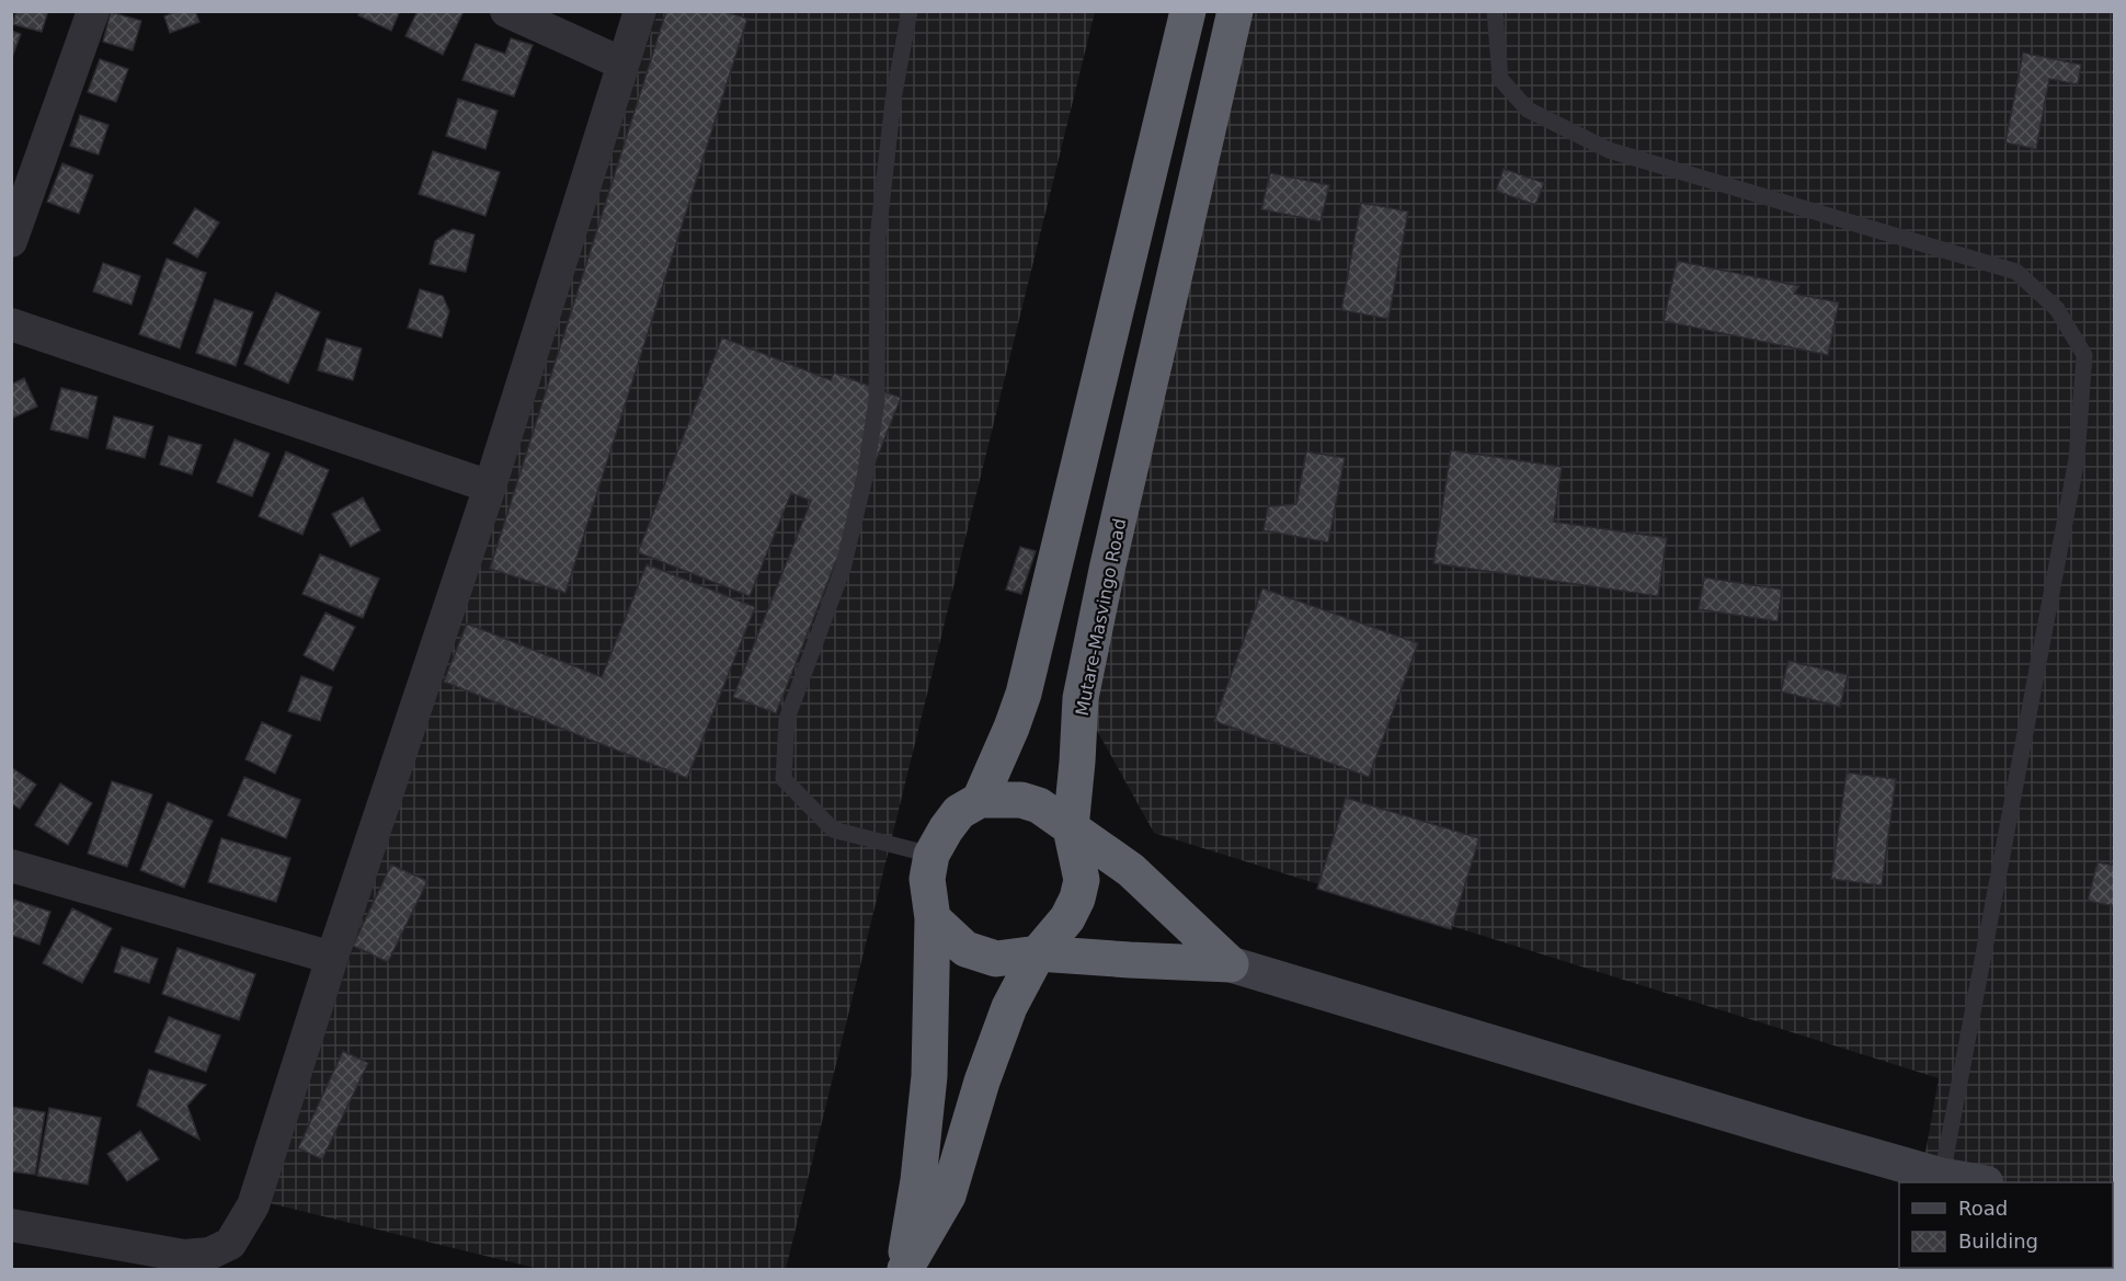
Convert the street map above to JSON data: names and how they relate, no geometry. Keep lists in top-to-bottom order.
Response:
{
  "streets": {
    "highway": ["Mutare-Masvingo Road"]
  },
  "legend": ["Road", "Building"]
}
